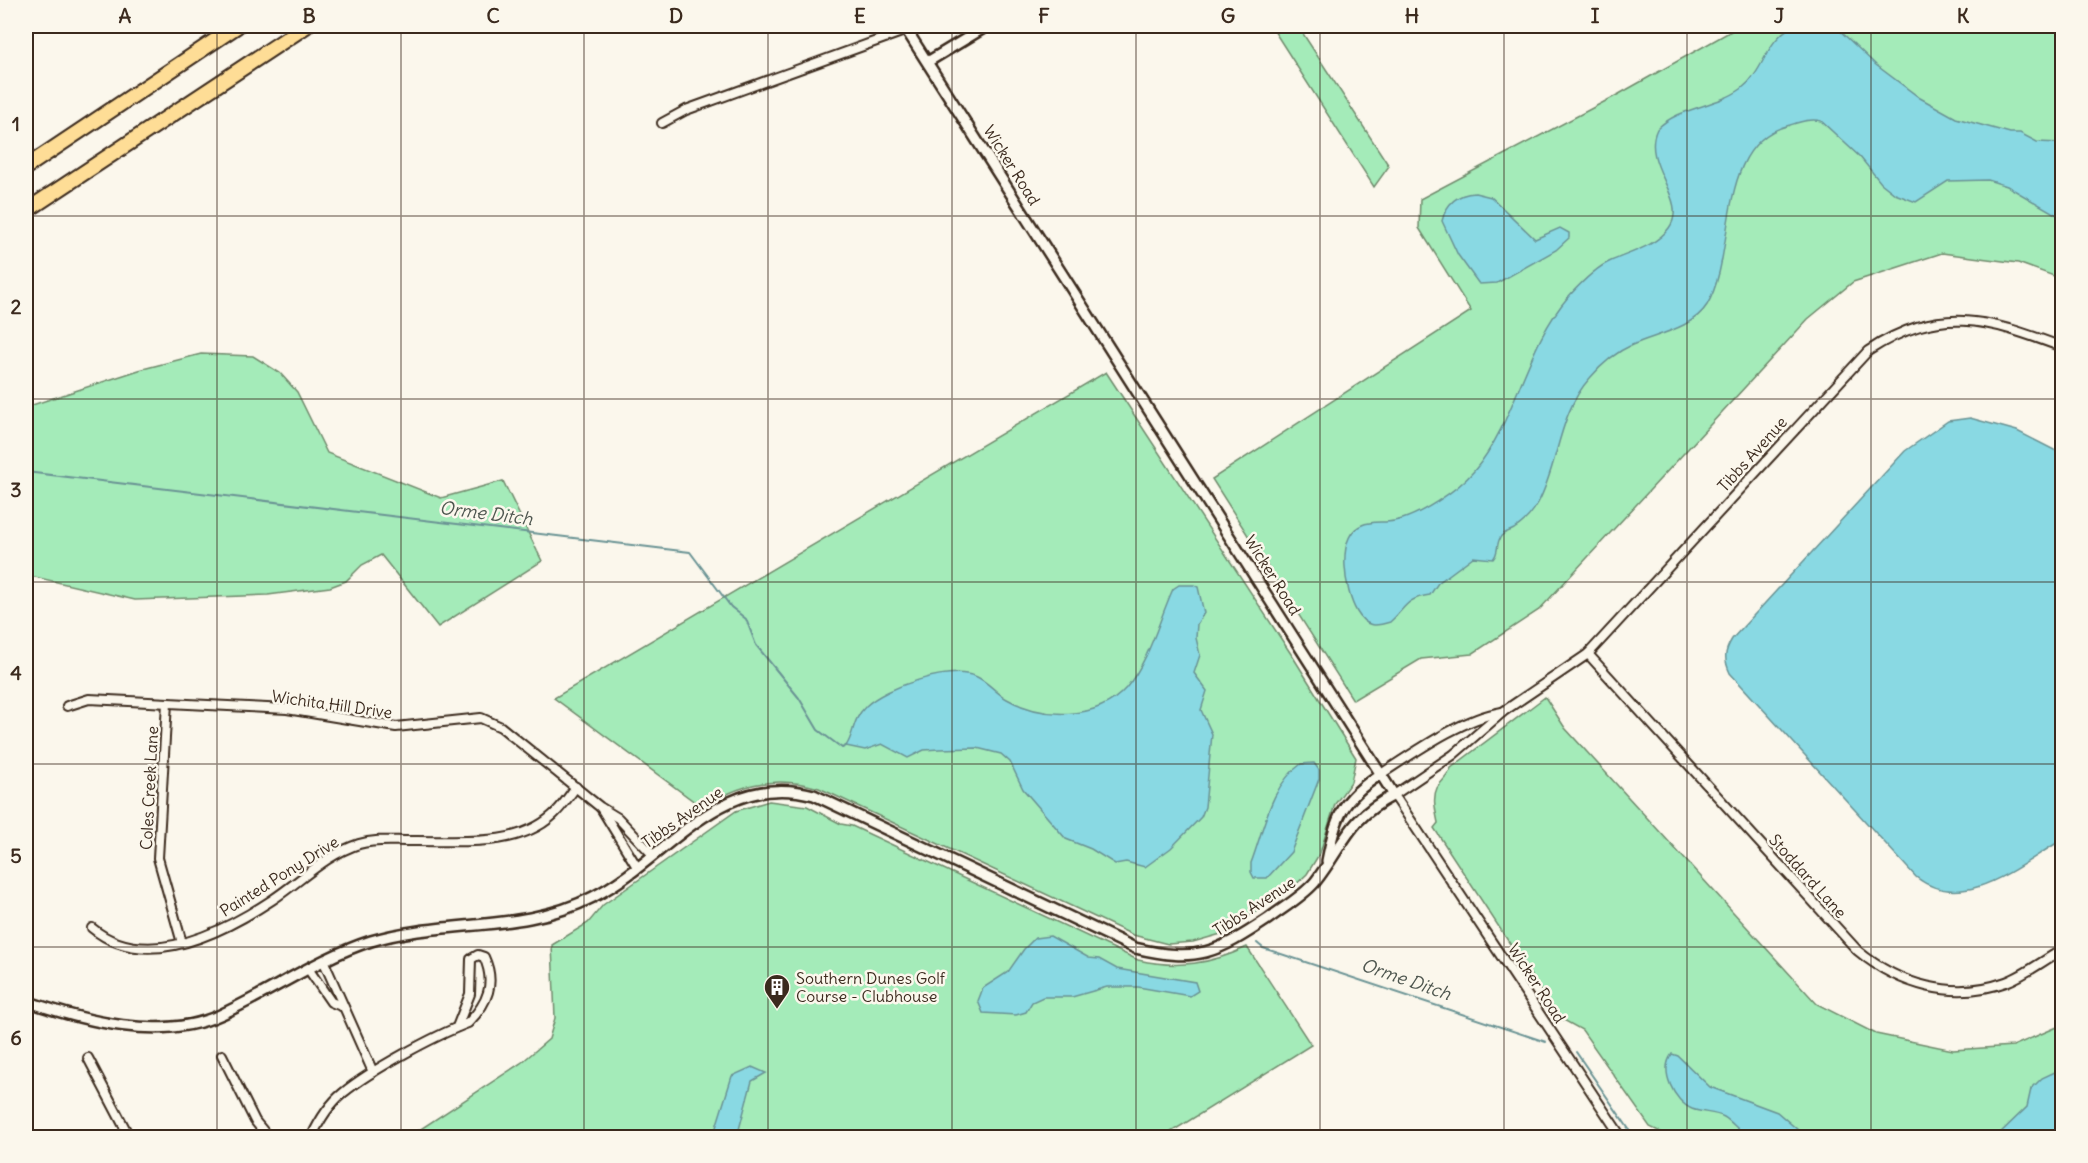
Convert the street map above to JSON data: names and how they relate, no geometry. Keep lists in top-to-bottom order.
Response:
{
  "streets": {
    "street": [
      "Wicker Road",
      "Tibbs Avenue",
      "Wichita Hill Drive",
      "Coles Creek Lane",
      "Painted Pony Drive",
      "Stoddard Lane"
    ]
  },
  "crossings": [
    ["Wicker Road", "Tibbs Avenue"],
    ["Tibbs Avenue", "Wichita Hill Drive"],
    ["Tibbs Avenue", "Stoddard Lane"],
    ["Wichita Hill Drive", "Coles Creek Lane"],
    ["Wichita Hill Drive", "Painted Pony Drive"],
    ["Coles Creek Lane", "Painted Pony Drive"]
  ],
  "water": ["Orme Ditch"],
  "places": {
    "building": ["Southern Dunes Golf Course - Clubhouse"]
  },
  "grid": {
    "columns": [
      "A",
      "B",
      "C",
      "D",
      "E",
      "F",
      "G",
      "H",
      "I",
      "J",
      "K"
    ],
    "rows": [
      "1",
      "2",
      "3",
      "4",
      "5",
      "6"
    ]
  }
}
